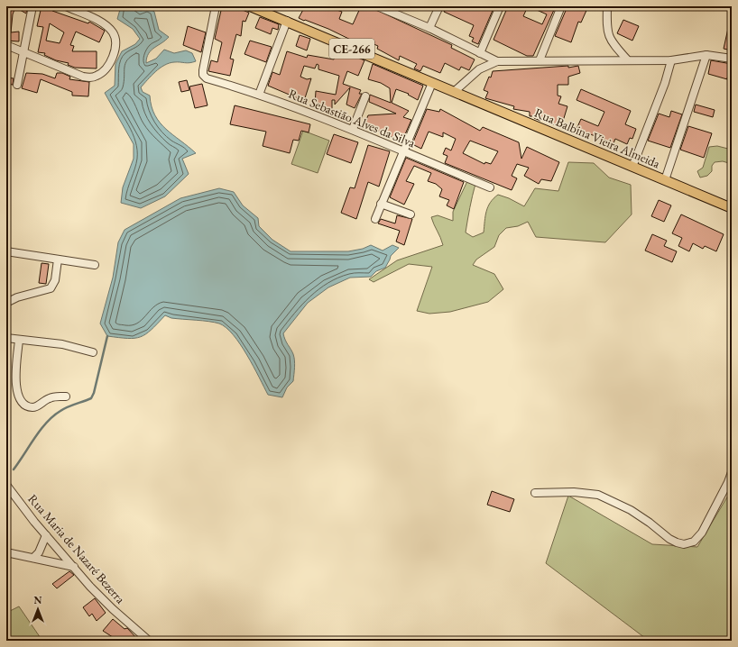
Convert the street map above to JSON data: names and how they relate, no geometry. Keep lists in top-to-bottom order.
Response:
{
  "streets": {
    "main road": ["CE-266", "Rua Balbina Vieira Almeida"],
    "street": ["Rua Sebastião Alves da Silva", "Rua Maria de Nazaré Bezerra"]
  },
  "crossings": [
    ["CE-266", "Rua Balbina Vieira Almeida"]
  ],
  "north": "top"
}
